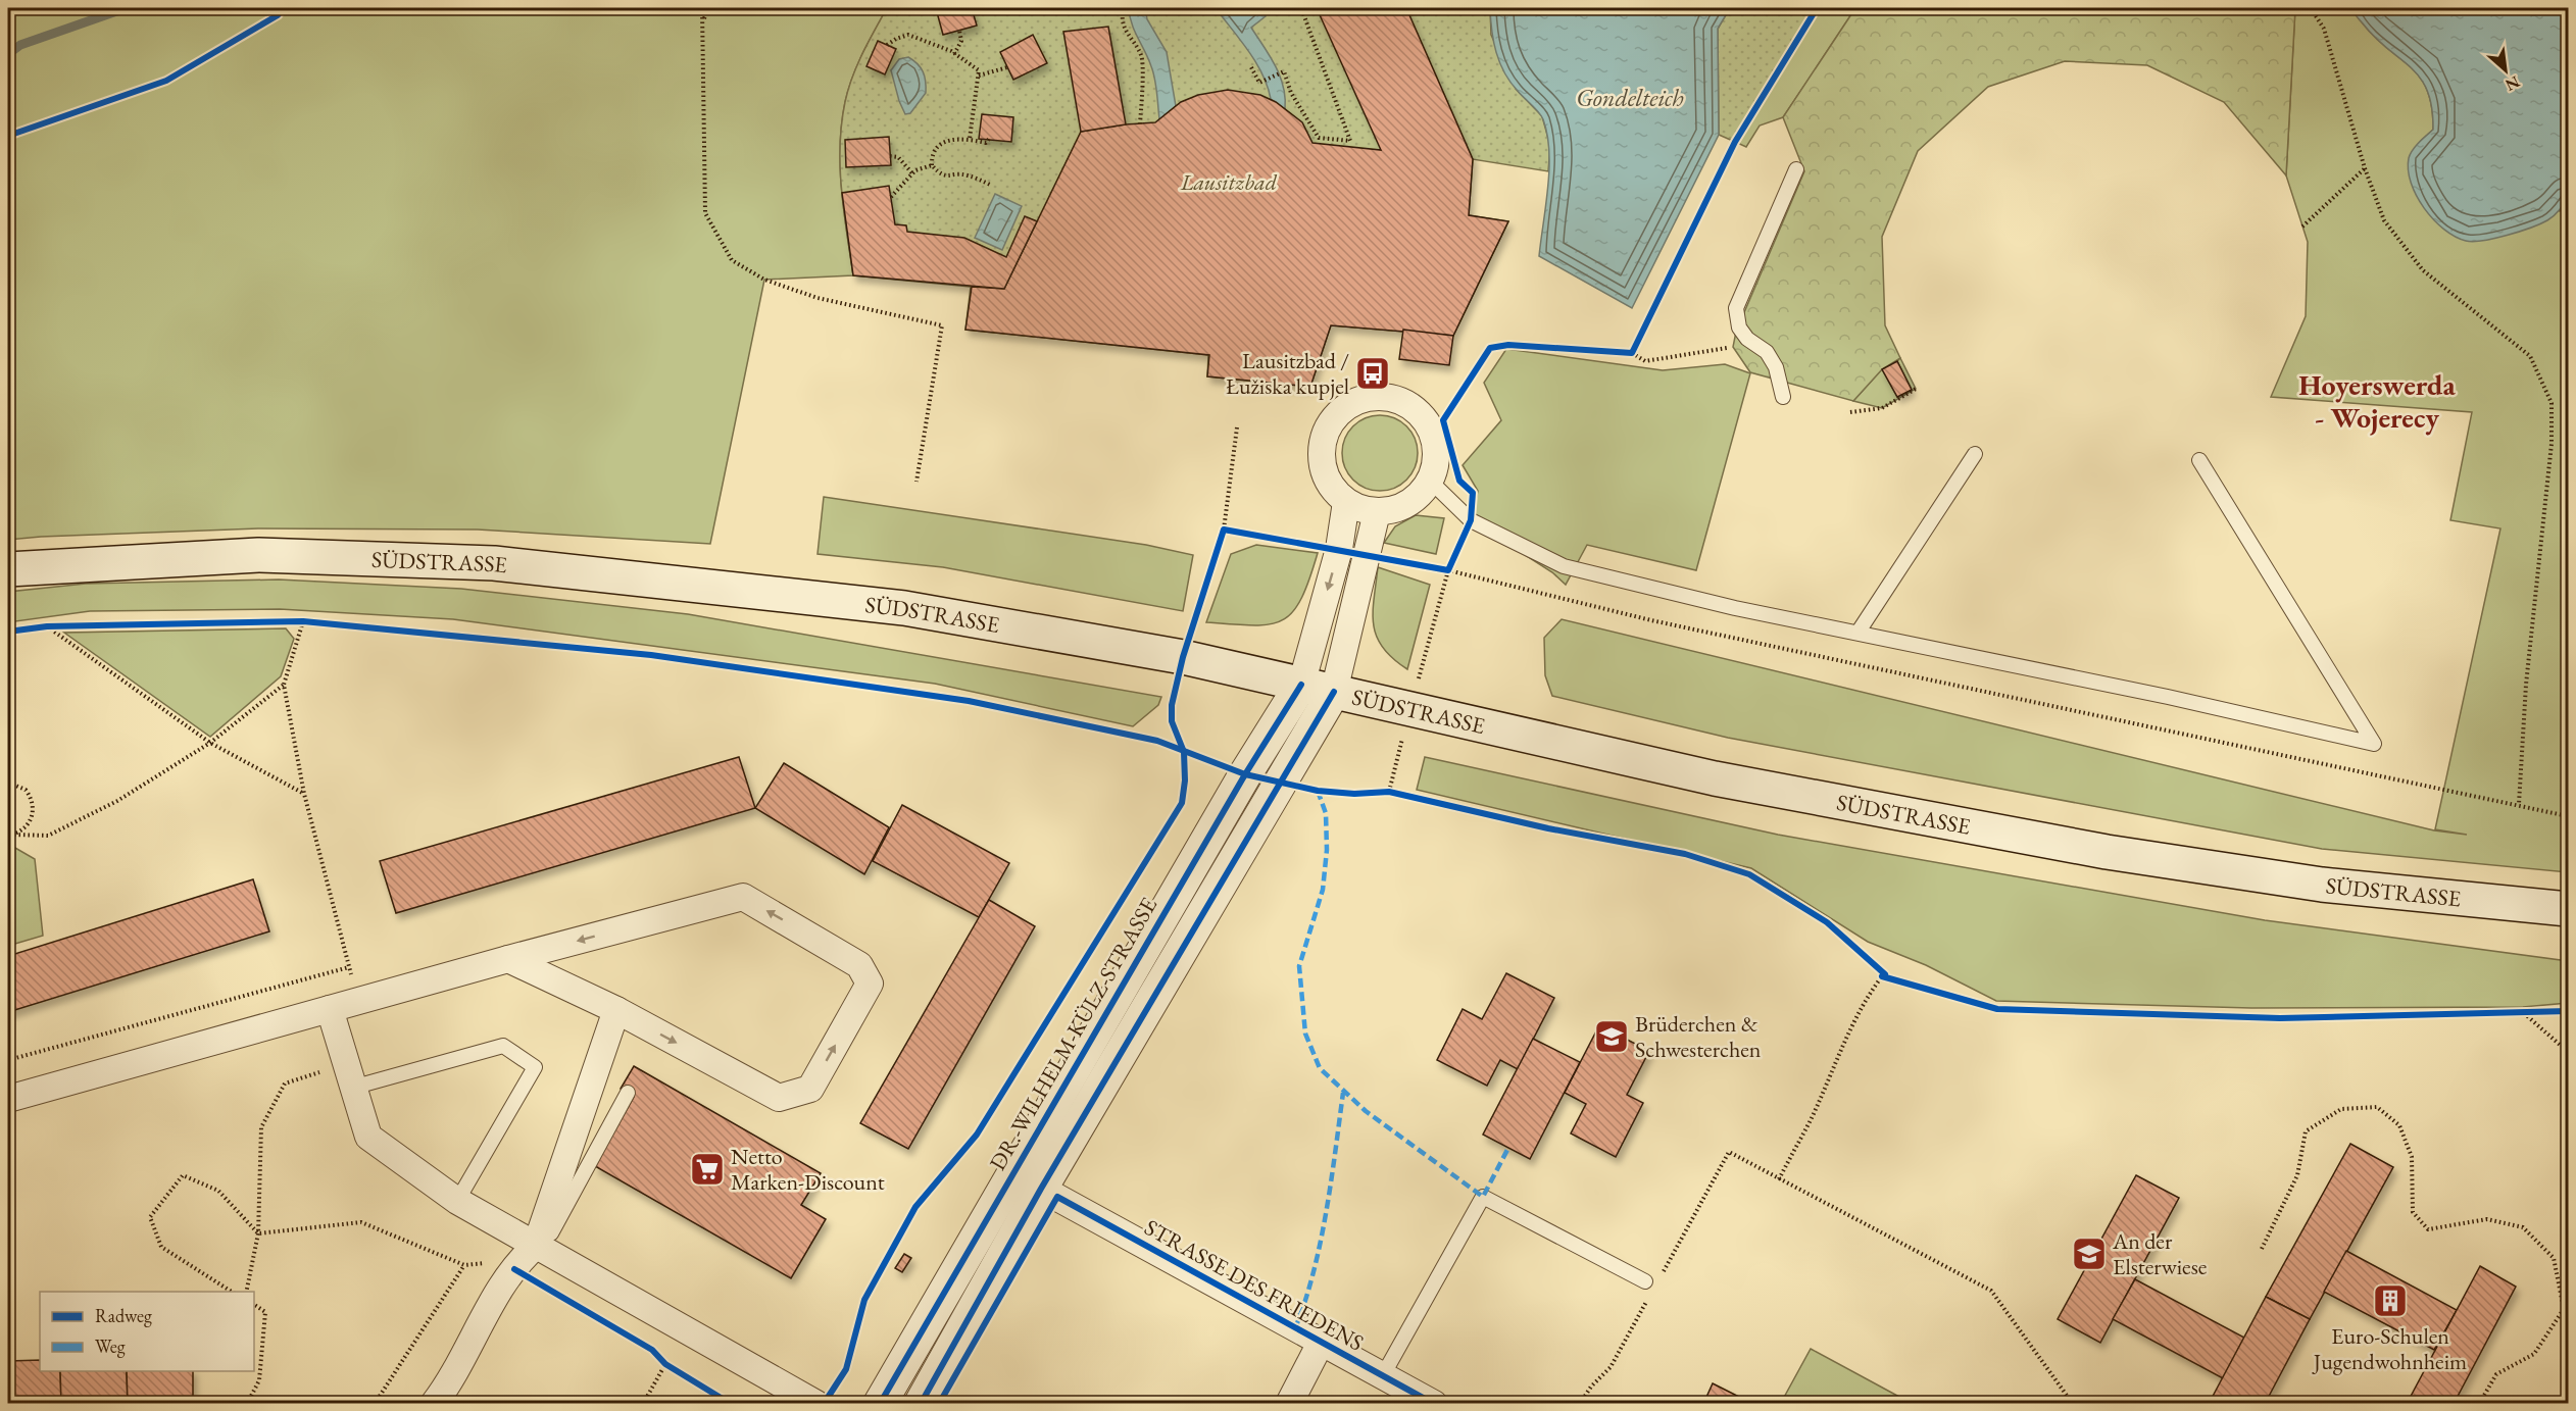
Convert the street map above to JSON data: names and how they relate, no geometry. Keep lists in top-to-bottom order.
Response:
{
  "streets": {
    "main road": ["SÜDSTRASSE"],
    "street": ["DR.-WILHELM-KÜLZ-STRASSE", "STRASSE DES FRIEDENS"]
  },
  "crossings": [
    ["SÜDSTRASSE", "DR.-WILHELM-KÜLZ-STRASSE"]
  ],
  "districts": ["Hoyerswerda - Wojerecy"],
  "water": ["Gondelteich"],
  "parks": ["Lausitzbad"],
  "places": {
    "bus stop": ["Lausitzbad / Łužiska kupjel"],
    "school or university": ["Brüderchen & Schwesterchen", "An der Elsterwiese"],
    "supermarket": ["Netto Marken-Discount"],
    "building": ["Euro-Schulen Jugendwohnheim"]
  },
  "legend": ["Radweg", "Weg"],
  "north": "bottom right"
}
